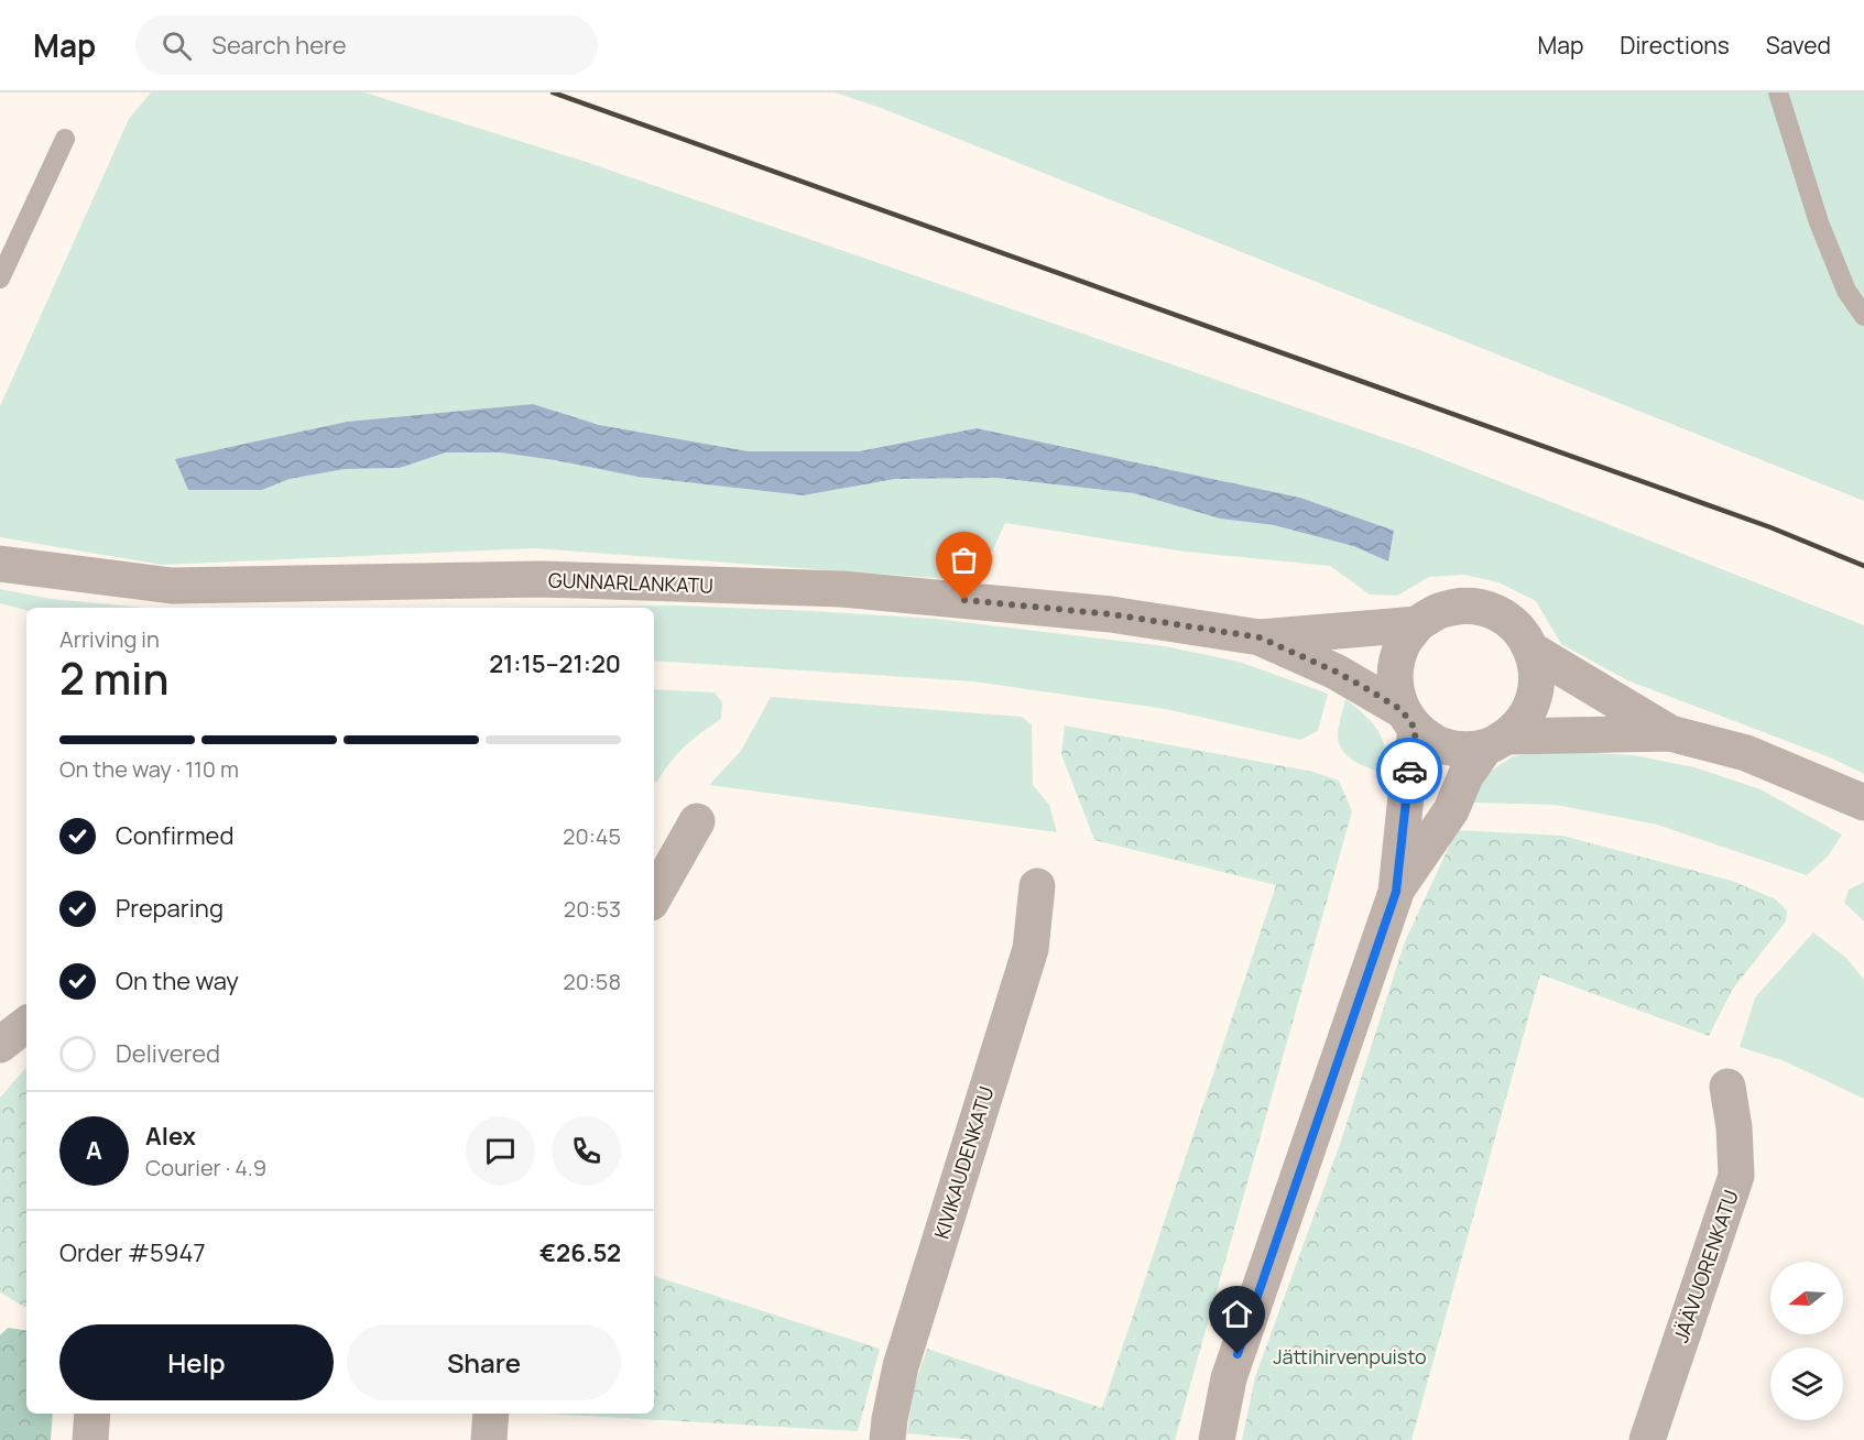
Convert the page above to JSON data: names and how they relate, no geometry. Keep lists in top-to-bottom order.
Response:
{
  "streets": {
    "street": ["GUNNARLANKATU", "KIVIKAUDENKATU", "JÄÄVUORENKATU"]
  },
  "parks": ["Jättihirvenpuisto"],
  "north": "left",
  "page": {
    "header": "Map",
    "search": "Search here",
    "nav": ["Map", "Directions", "Saved"],
    "heading": ["2 min", "Arriving in", "21:15–21:20"],
    "panel": [
      "Alex",
      "Courier · 4.9",
      "Order #5947",
      "€26.52"
    ],
    "bar": "On the way · 110 m",
    "list": [
      ["Confirmed", "20:45"],
      ["Preparing", "20:53"],
      ["On the way", "20:58"],
      "Delivered"
    ],
    "round": "A",
    "buttons": ["Help", "Share"]
  }
}
